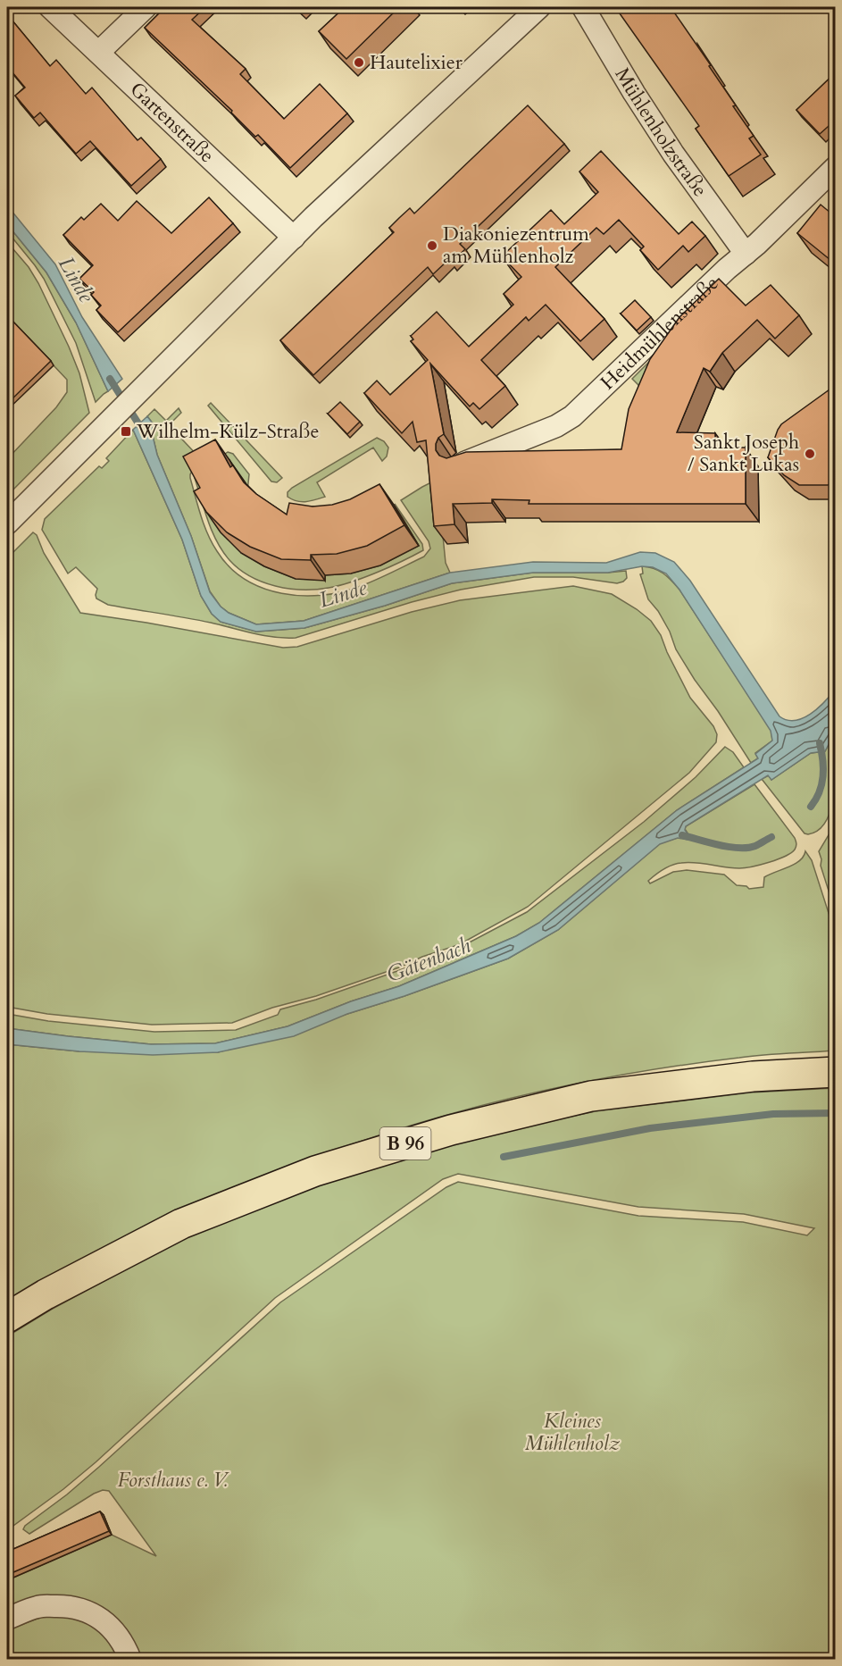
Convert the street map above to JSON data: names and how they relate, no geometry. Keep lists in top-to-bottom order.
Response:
{
  "streets": {
    "main road": ["B 96"],
    "street": ["Gartenstraße", "Mühlenholzstraße", "Heidmühlenstraße"]
  },
  "crossings": [
    ["Mühlenholzstraße", "Heidmühlenstraße"]
  ],
  "water": ["Linde", "Gätenbach"],
  "parks": ["Kleines Mühlenholz", "Forsthaus e. V."],
  "places": {
    "other": ["Hautelixier", "Diakoniezentrum am Mühlenholz", "Sankt Joseph / Sankt Lukas"],
    "transit": ["Wilhelm-Külz-Straße"]
  }
}
